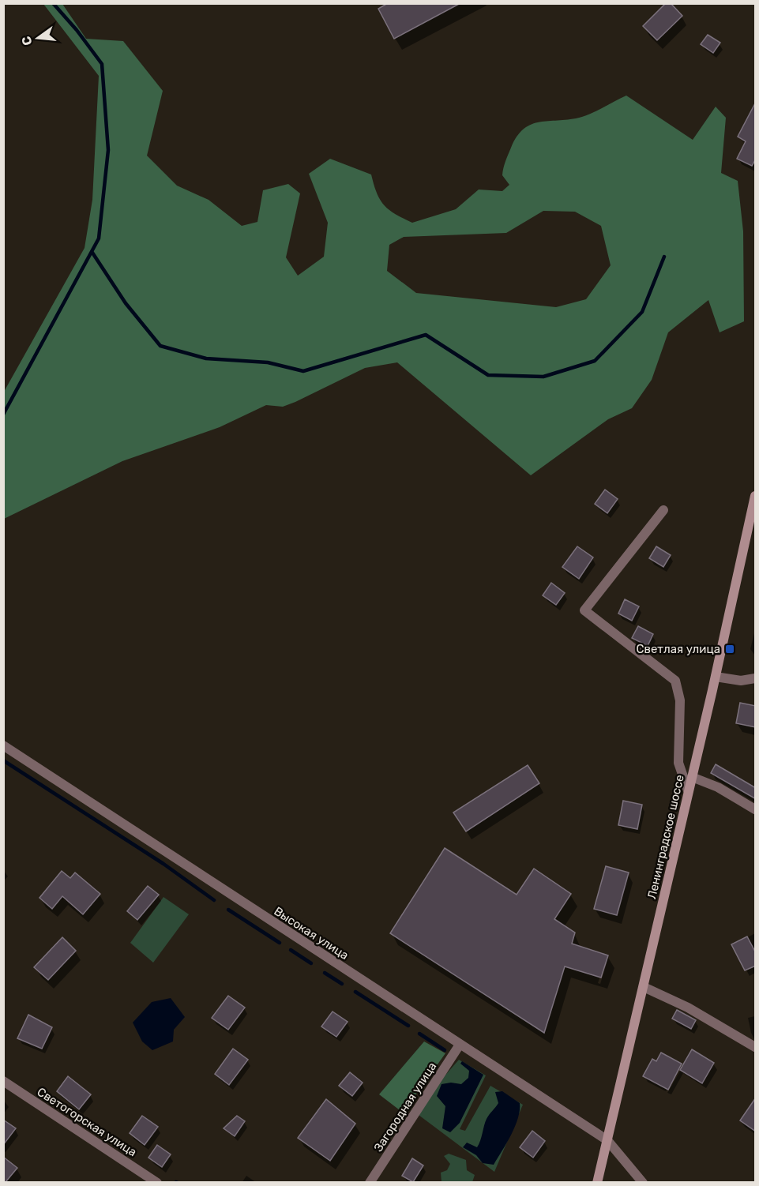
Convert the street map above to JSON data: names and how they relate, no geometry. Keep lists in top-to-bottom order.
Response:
{
  "streets": {
    "main road": ["Ленинградское шоссе"],
    "street": ["Высокая улица", "Загородная улица", "Светогорская улица"]
  },
  "crossings": [
    ["Ленинградское шоссе", "Высокая улица"],
    ["Высокая улица", "Загородная улица"]
  ],
  "places": {
    "transit": ["Светлая улица"]
  },
  "north": "left"
}
